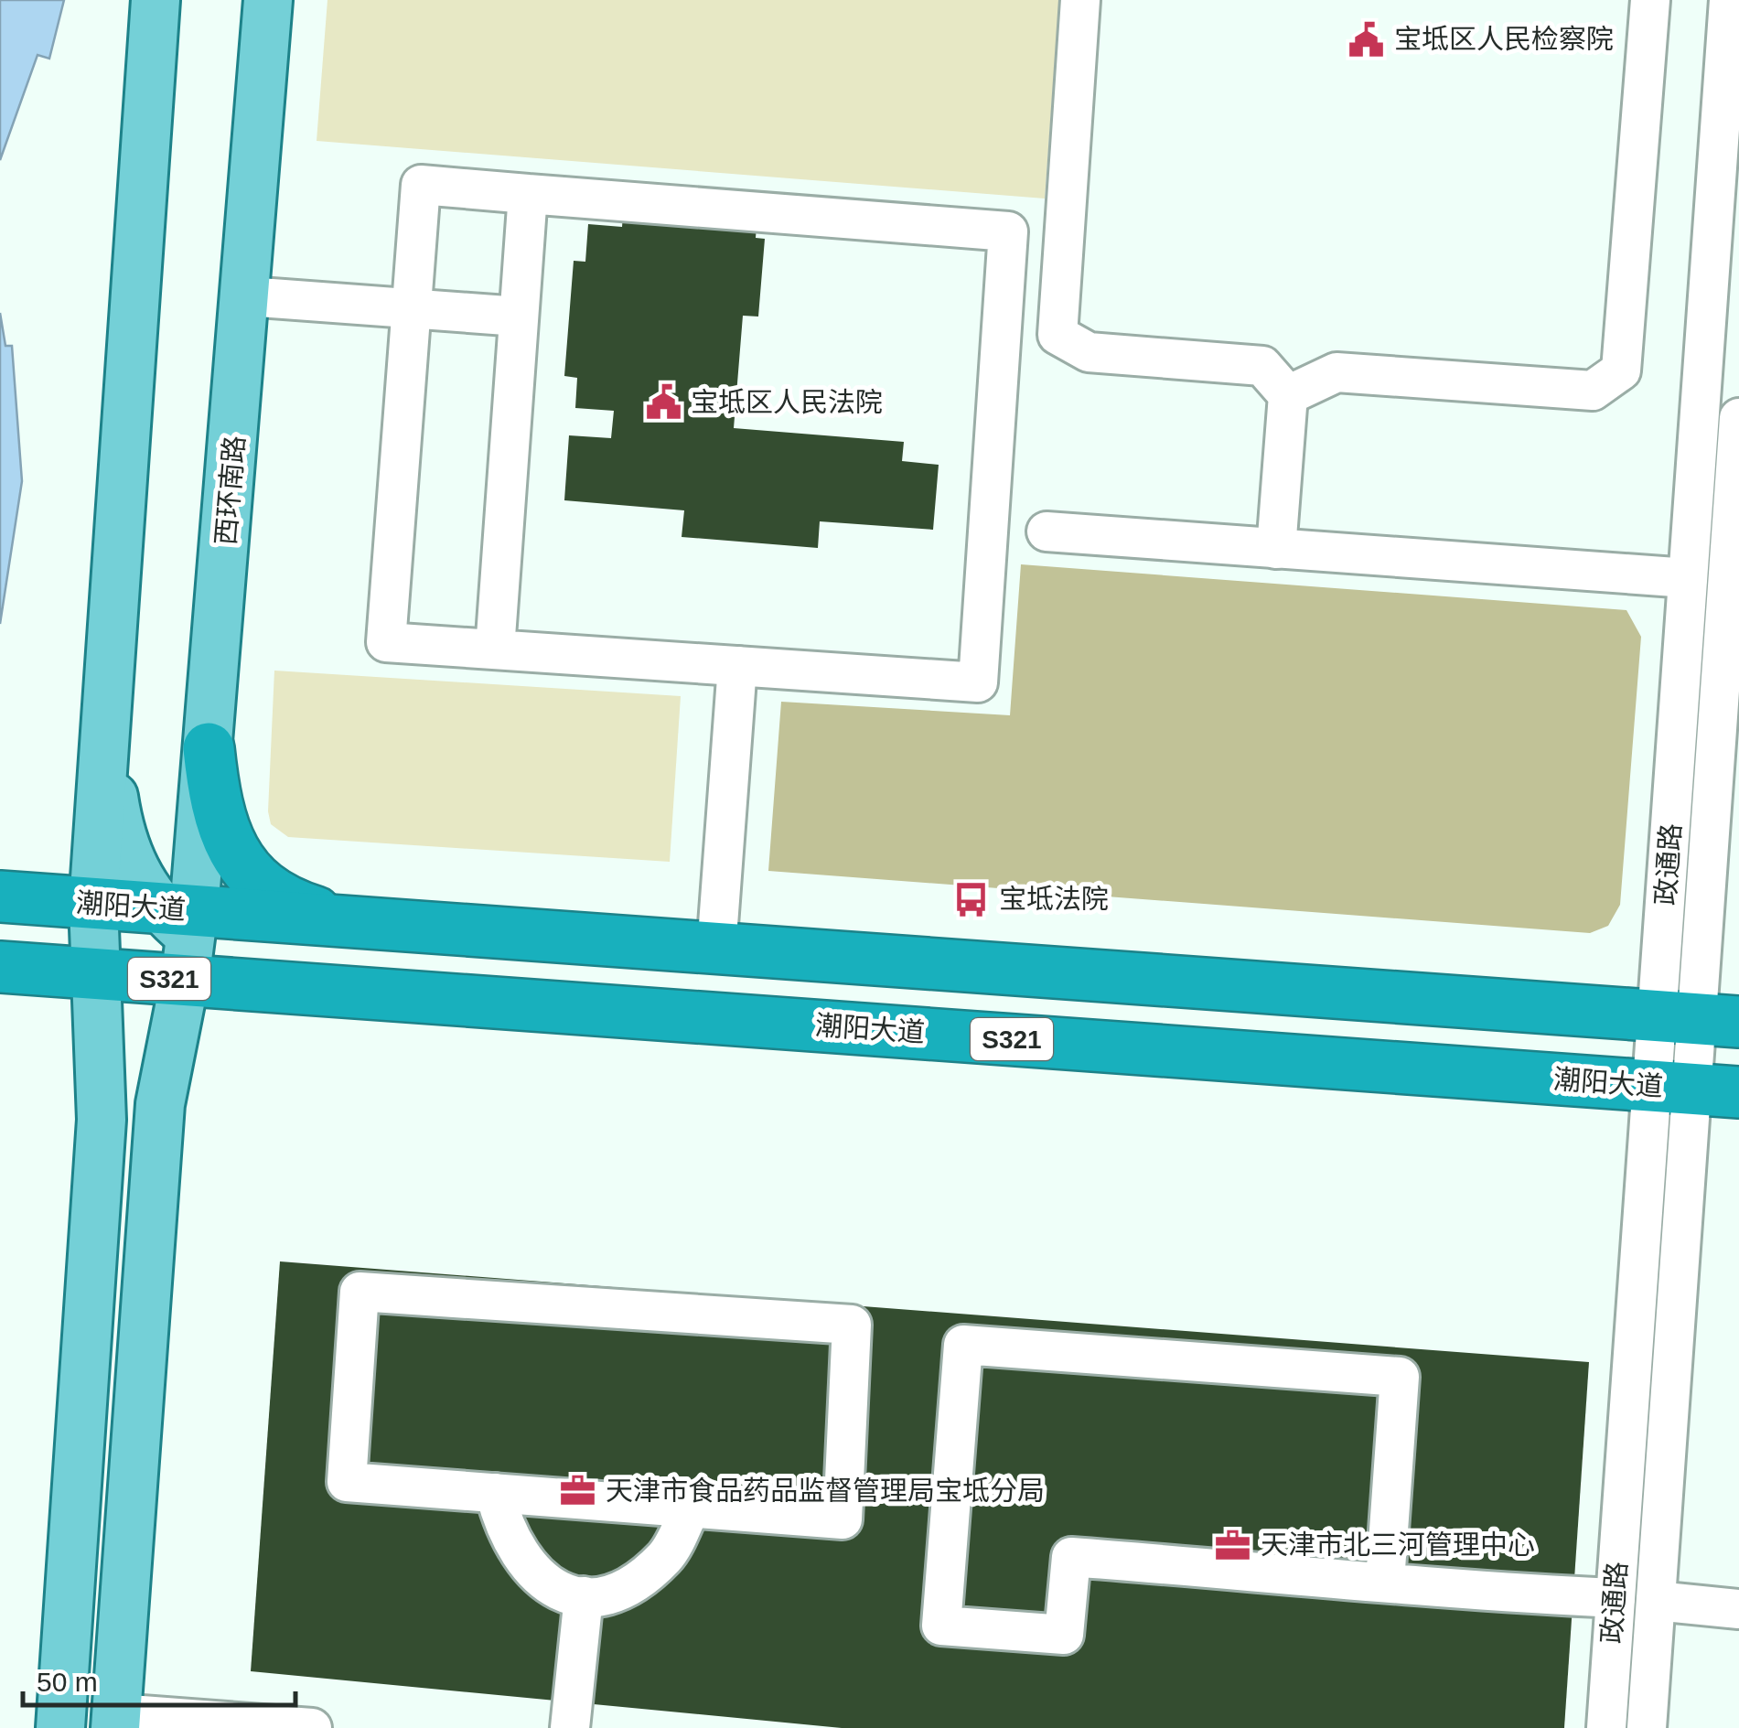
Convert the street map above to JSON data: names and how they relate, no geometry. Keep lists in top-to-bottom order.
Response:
{
  "streets": {
    "highway": ["潮阳大道", "S321"],
    "main road": ["西环南路"],
    "street": ["政通路"]
  },
  "crossings": [
    ["西环南路", "潮阳大道"],
    ["政通路", "潮阳大道"]
  ],
  "places": {
    "public building": ["宝坻区人民检察院", "宝坻区人民法院"],
    "bus stop": ["宝坻法院"],
    "office": ["天津市食品药品监督管理局宝坻分局", "天津市北三河管理中心"]
  },
  "scale_bar": "50 m"
}
